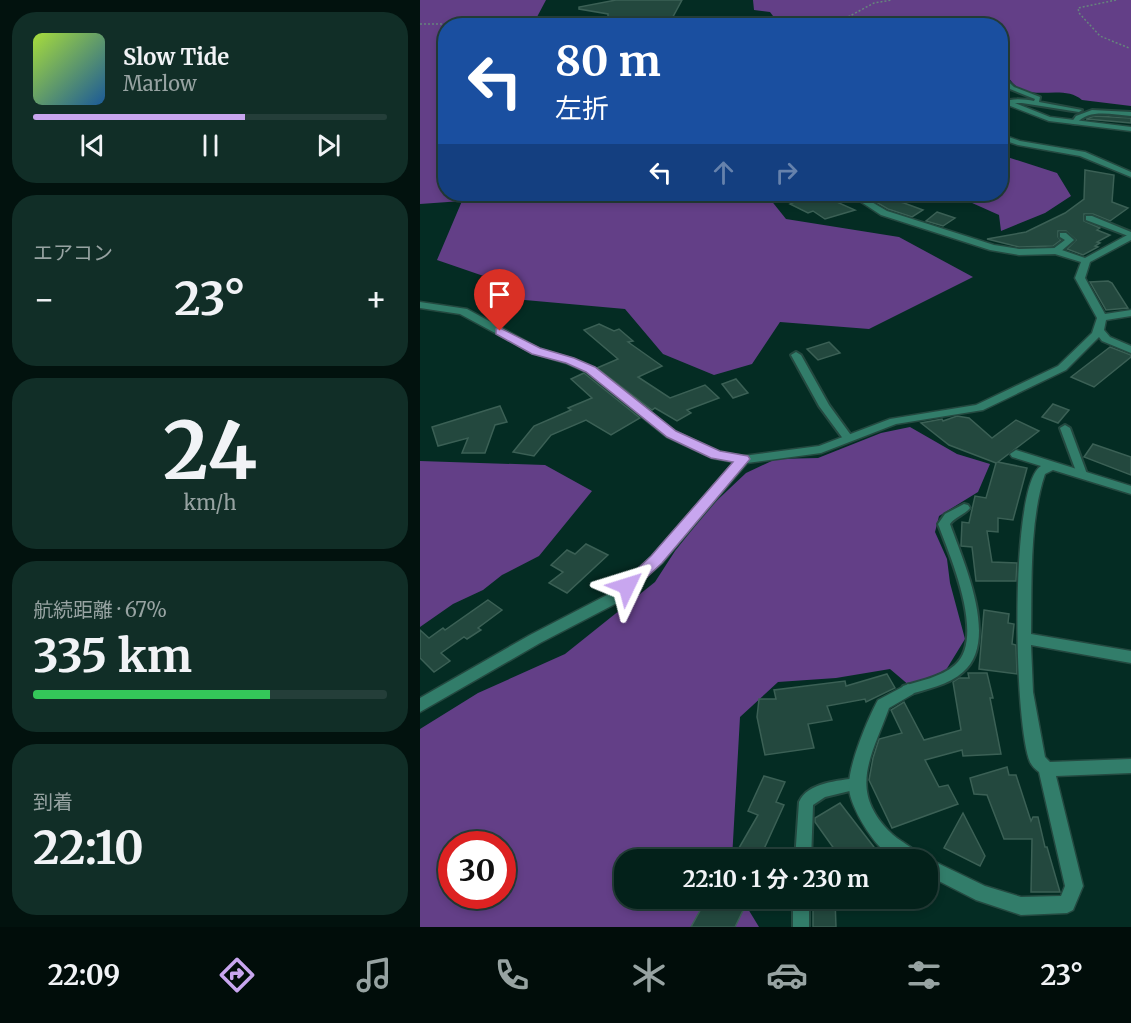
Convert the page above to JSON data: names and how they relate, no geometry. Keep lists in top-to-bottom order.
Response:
{
  "page": {
    "turn": ["80 m", "左折"],
    "song": ["Slow Tide", "Marlow"],
    "tile": [
      "エアコン",
      ["24", "km/h"],
      ["航続距離 · 67%", "335 km"],
      ["到着", "22:10"]
    ],
    "heat": ["−", "23°", "+"],
    "limit": "30",
    "trip": "22:10 · 1 分 · 230 m",
    "tabs": ["22:09", "23°"]
  }
}
